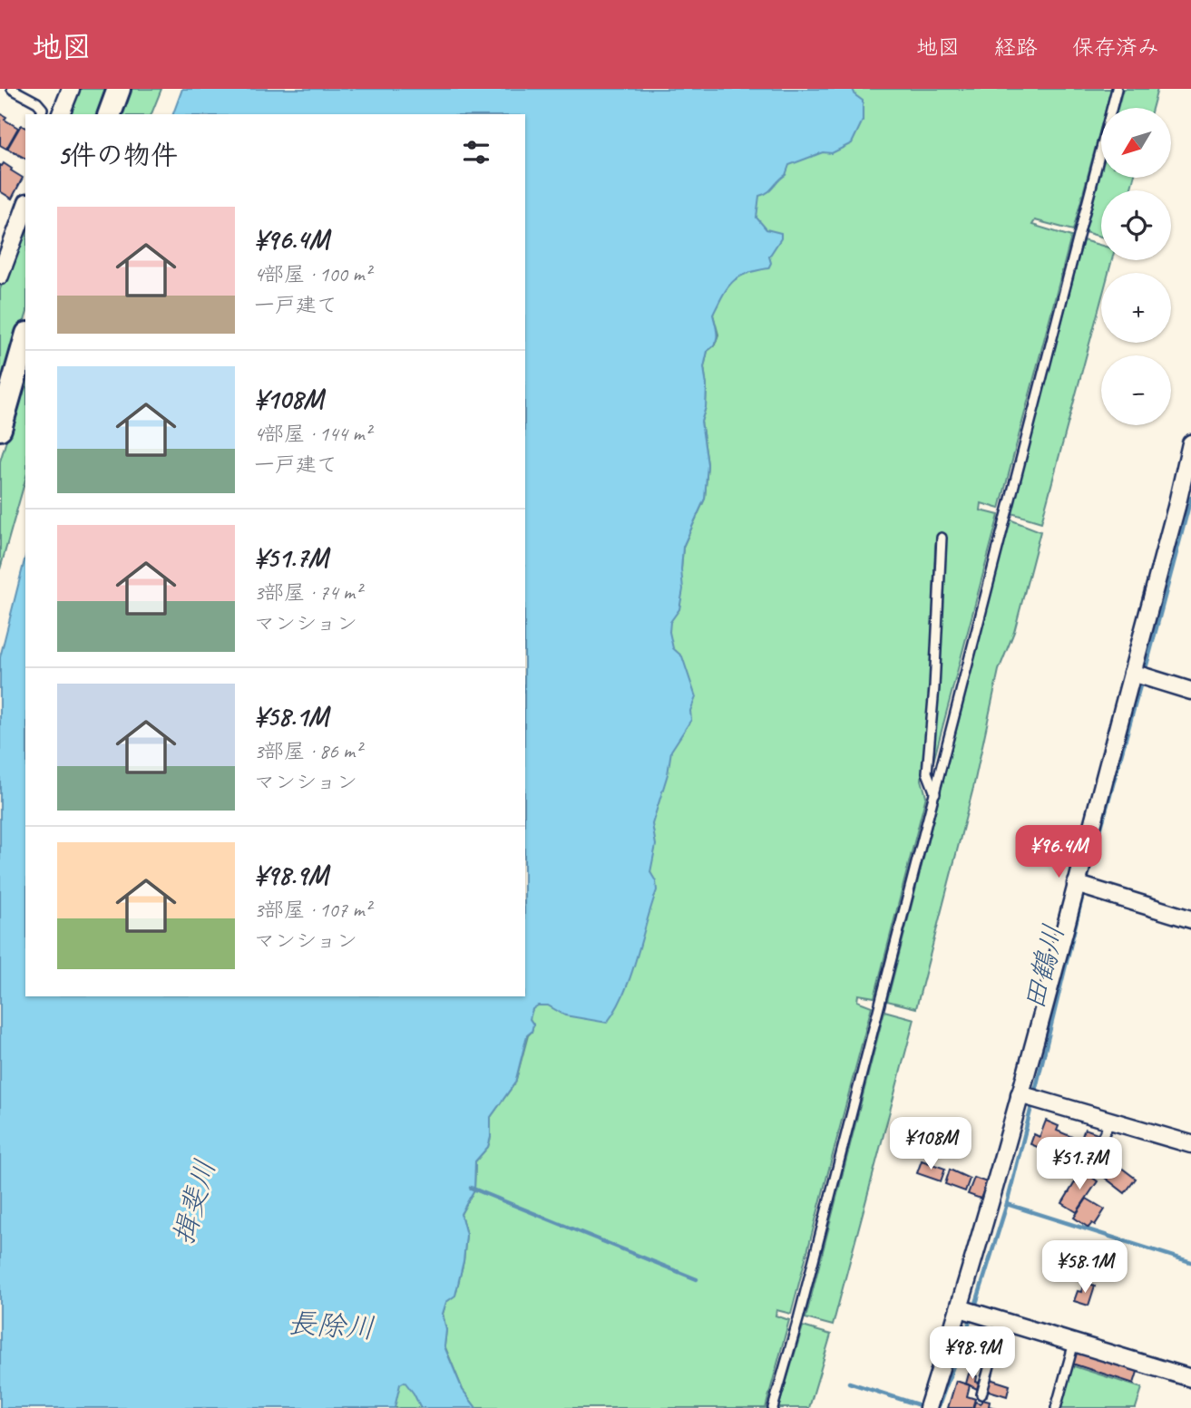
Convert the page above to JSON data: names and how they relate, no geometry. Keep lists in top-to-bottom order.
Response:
{
  "water": ["田鶴川", "揖斐川", "長除川"],
  "north": "bottom left",
  "page": {
    "header": "地図",
    "nav": ["地図", "経路", "保存済み"],
    "map_buttons": ["+", "−"],
    "heading": "5件の物件",
    "list": [
      {
        "name": "¥96.4M",
        "note": "4部屋 · 100 m² · 一戸建て"
      },
      {
        "name": "¥108M",
        "note": "4部屋 · 144 m² · 一戸建て"
      },
      {
        "name": "¥51.7M",
        "note": "3部屋 · 74 m² · マンション"
      },
      {
        "name": "¥58.1M",
        "note": "3部屋 · 86 m² · マンション"
      },
      {
        "name": "¥98.9M",
        "note": "3部屋 · 107 m² · マンション"
      }
    ],
    "price": [
      "¥96.4M",
      "¥108M",
      "¥51.7M",
      "¥58.1M",
      "¥98.9M"
    ]
  }
}
